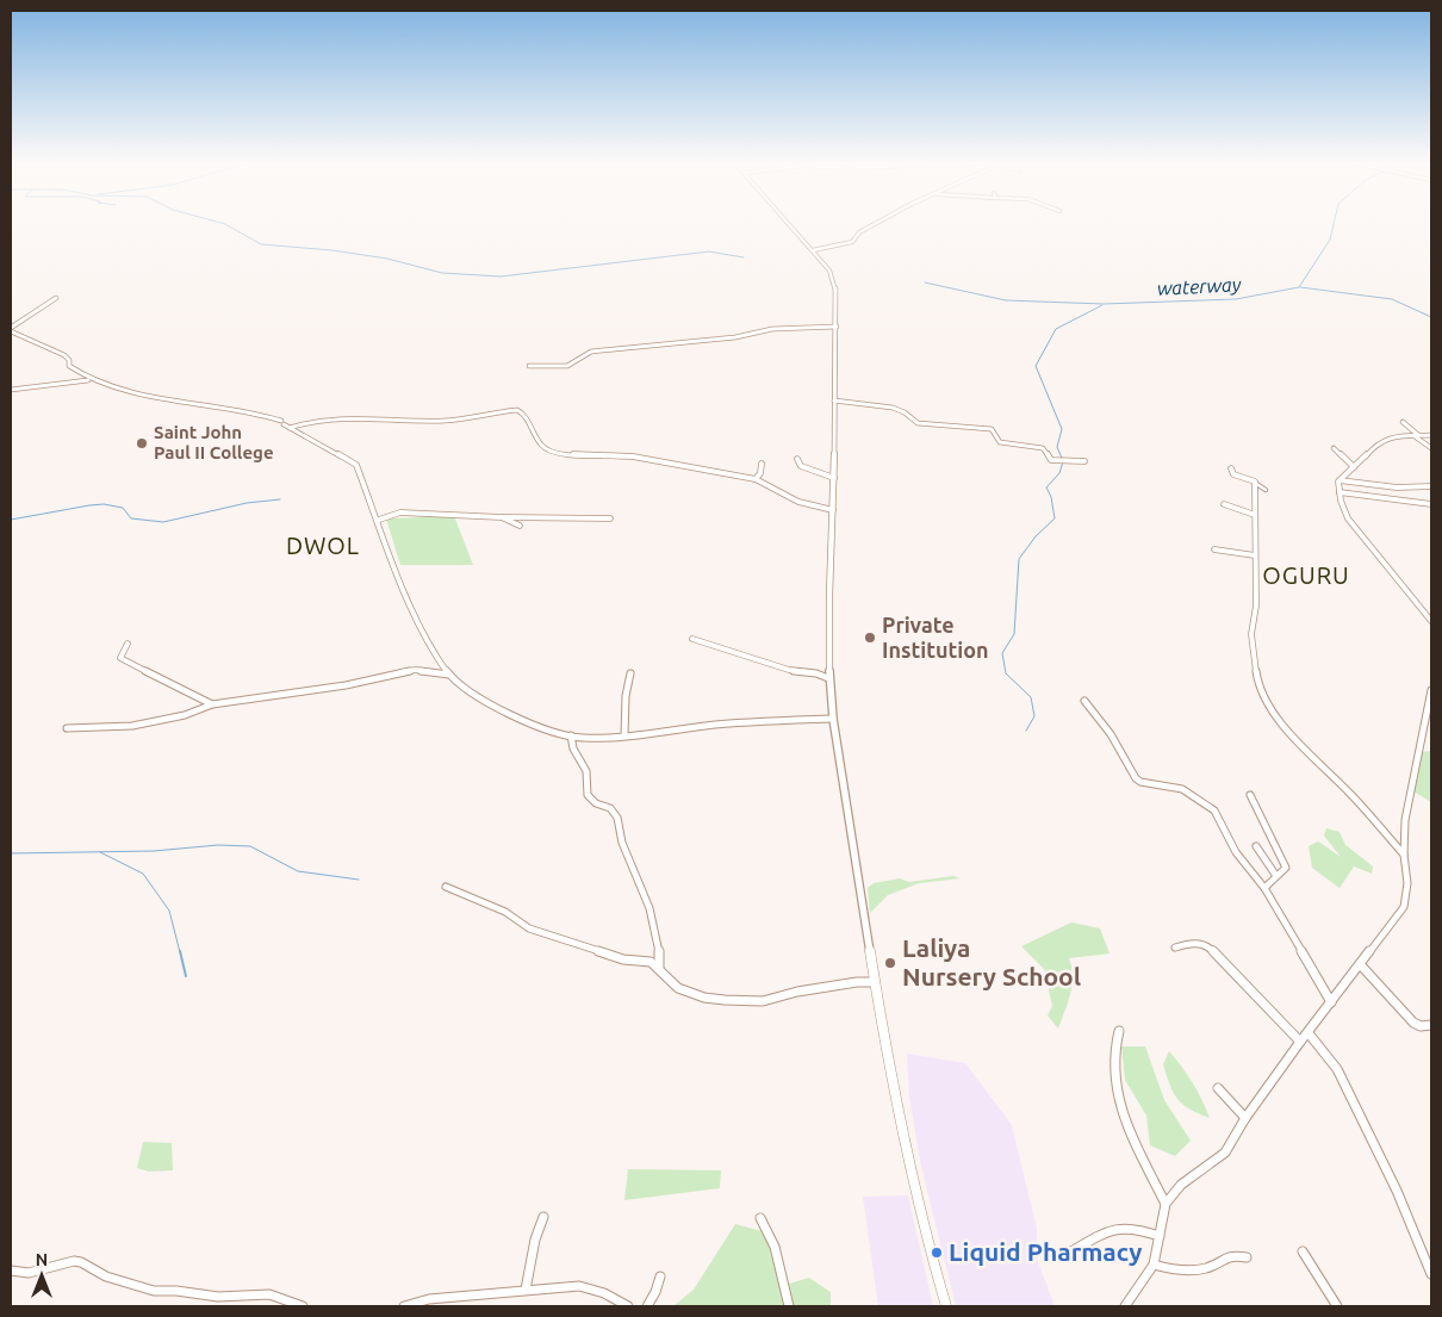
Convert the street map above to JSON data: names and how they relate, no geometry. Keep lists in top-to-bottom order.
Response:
{
  "districts": ["DWOL", "OGURU"],
  "water": ["waterway"],
  "places": [
    "Saint John Paul II College",
    "Private Institution",
    "Laliya Nursery School",
    "Liquid Pharmacy"
  ],
  "north": "top"
}
